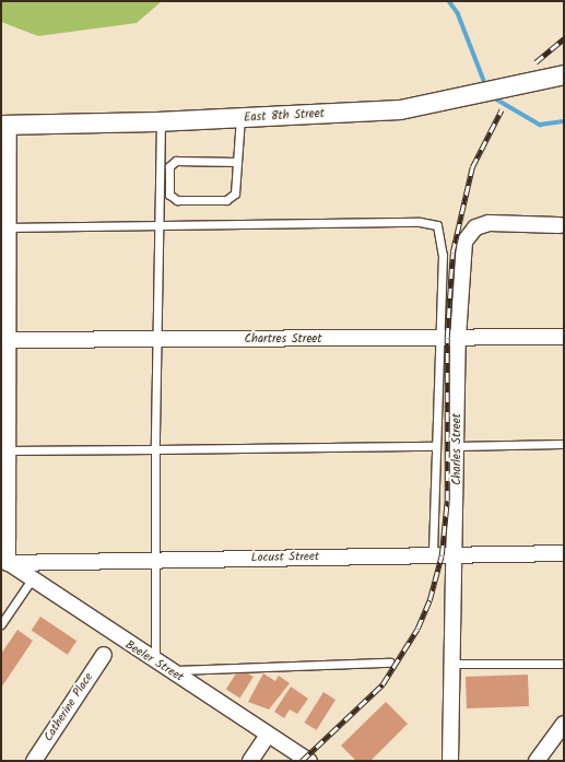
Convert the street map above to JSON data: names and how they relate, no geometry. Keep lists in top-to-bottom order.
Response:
{
  "streets": {
    "street": [
      "East 8th Street",
      "Chartres Street",
      "Charles Street",
      "Locust Street",
      "Beeler Street",
      "Catherine Place"
    ]
  },
  "crossings": [
    ["Chartres Street", "Charles Street"],
    ["Charles Street", "Locust Street"],
    ["Locust Street", "Beeler Street"]
  ]
}
